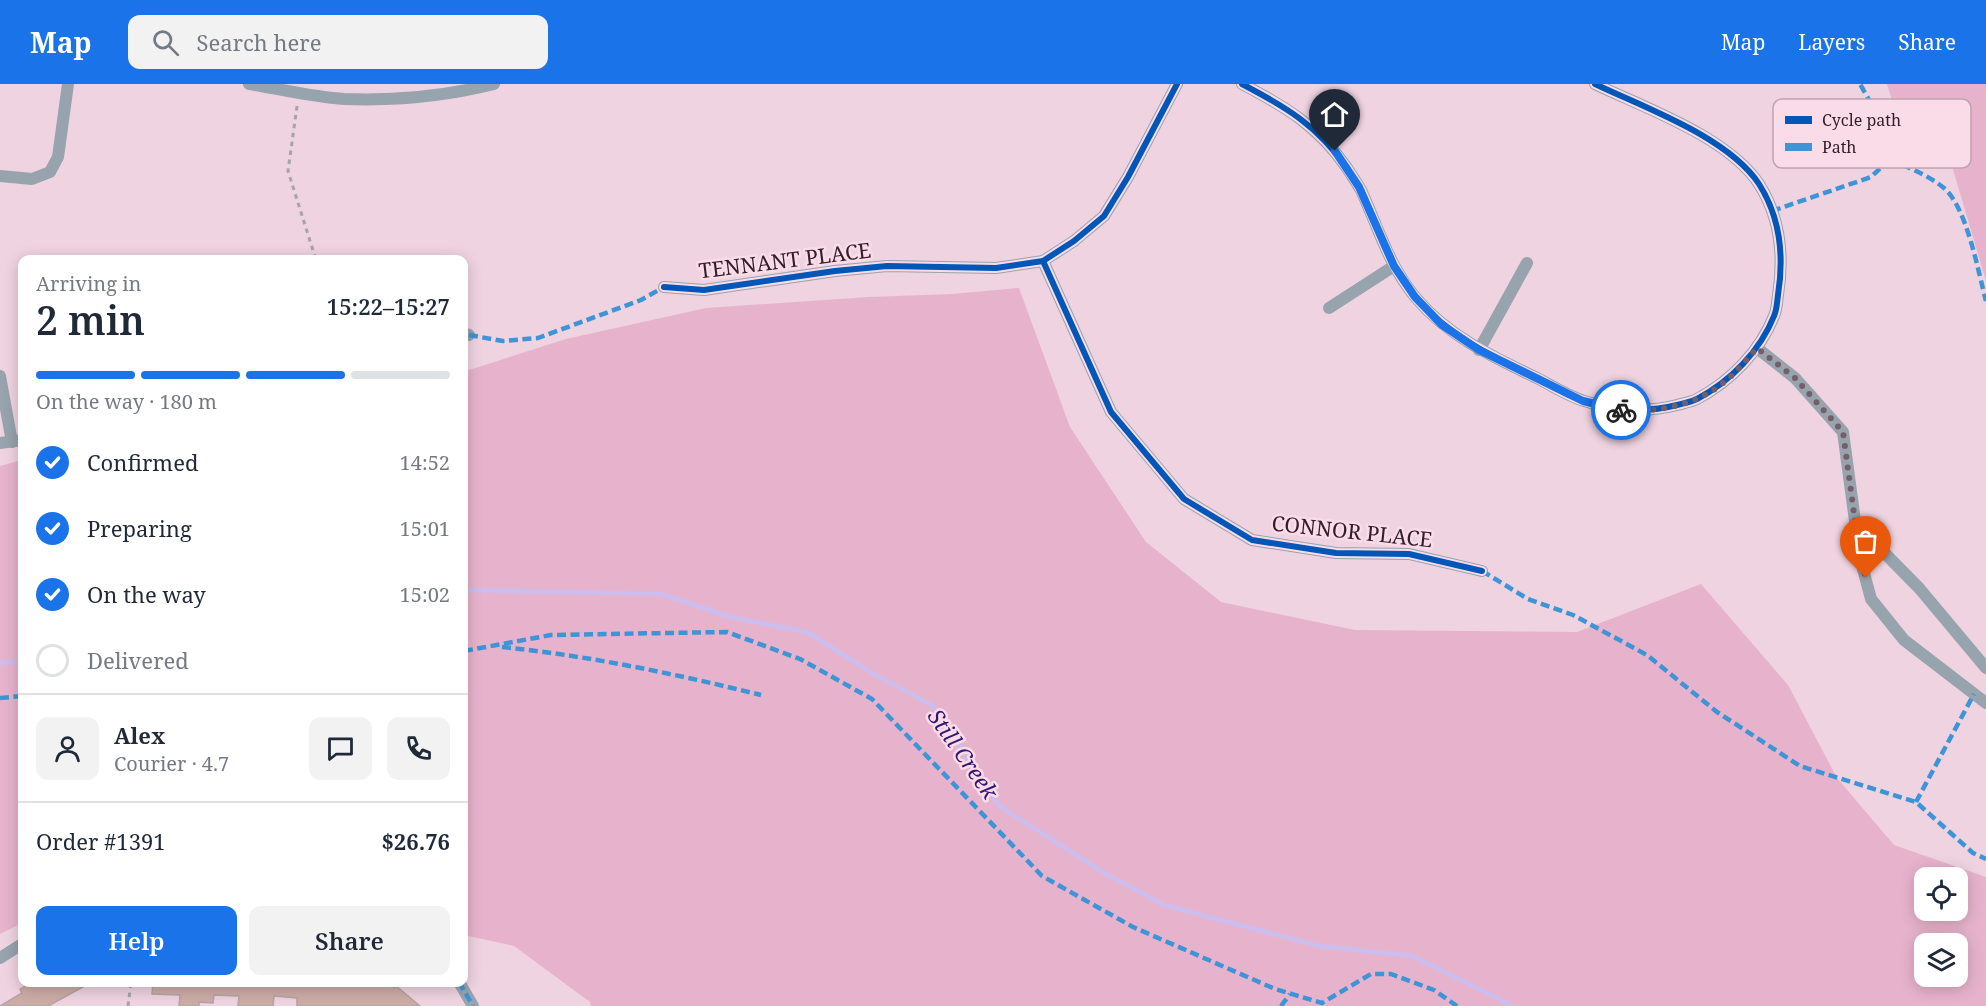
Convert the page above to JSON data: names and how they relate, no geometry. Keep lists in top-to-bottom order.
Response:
{
  "streets": {
    "street": ["TENNANT PLACE", "CONNOR PLACE"]
  },
  "crossings": [
    ["TENNANT PLACE", "CONNOR PLACE"]
  ],
  "water": ["Still Creek"],
  "legend": ["Cycle path", "Path"],
  "page": {
    "header": "Map",
    "search": "Search here",
    "nav": ["Map", "Layers", "Share"],
    "heading": ["2 min", "Arriving in", "15:22–15:27"],
    "panel": [
      "Alex",
      "Courier · 4.7",
      "Order #1391",
      "$26.76"
    ],
    "bar": "On the way · 180 m",
    "list": [
      ["Confirmed", "14:52"],
      ["Preparing", "15:01"],
      ["On the way", "15:02"],
      "Delivered"
    ],
    "buttons": ["Help", "Share"]
  }
}
